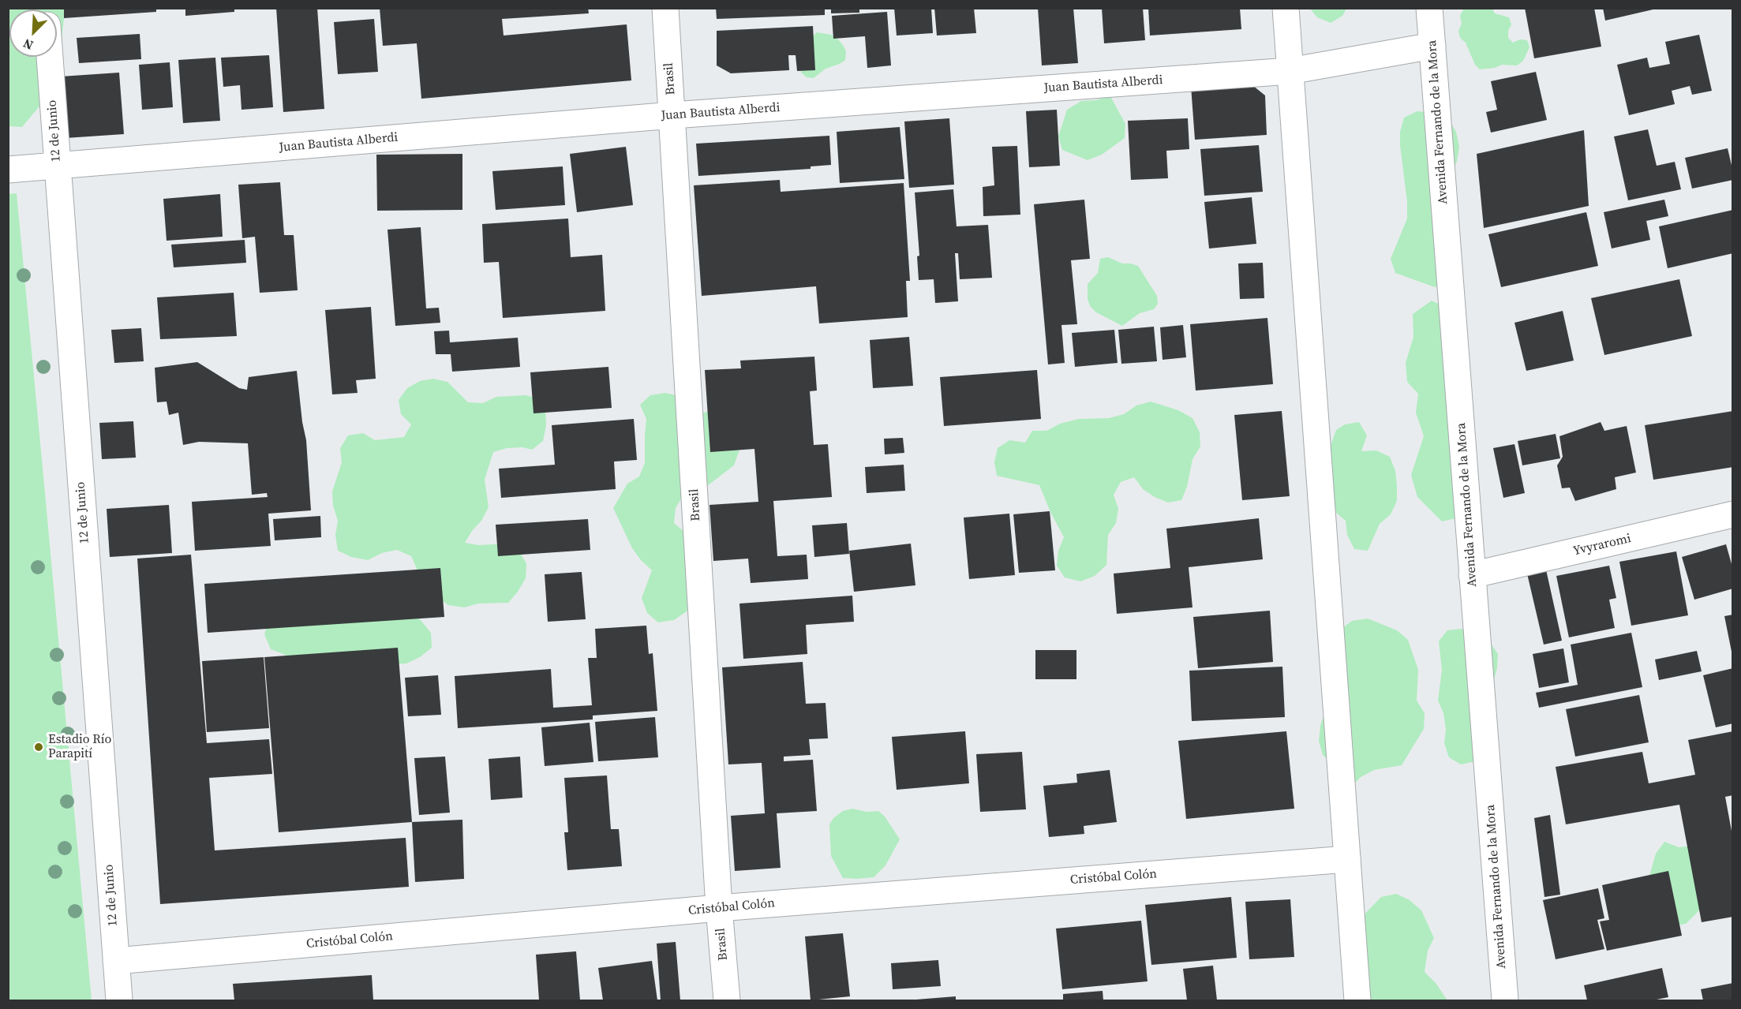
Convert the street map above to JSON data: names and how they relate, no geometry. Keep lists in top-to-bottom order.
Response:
{
  "streets": {
    "street": [
      "Brasil",
      "Juan Bautista Alberdi",
      "Avenida Fernando de la Mora",
      "12 de Junio",
      "Yvyraromi",
      "Cristóbal Colón"
    ]
  },
  "crossings": [
    ["Brasil", "Juan Bautista Alberdi"],
    ["Brasil", "Cristóbal Colón"],
    ["Juan Bautista Alberdi", "Avenida Fernando de la Mora"],
    ["Juan Bautista Alberdi", "12 de Junio"],
    ["Avenida Fernando de la Mora", "Yvyraromi"],
    ["12 de Junio", "Cristóbal Colón"]
  ],
  "places": ["Estadio Río Parapití"],
  "north": "bottom left"
}
